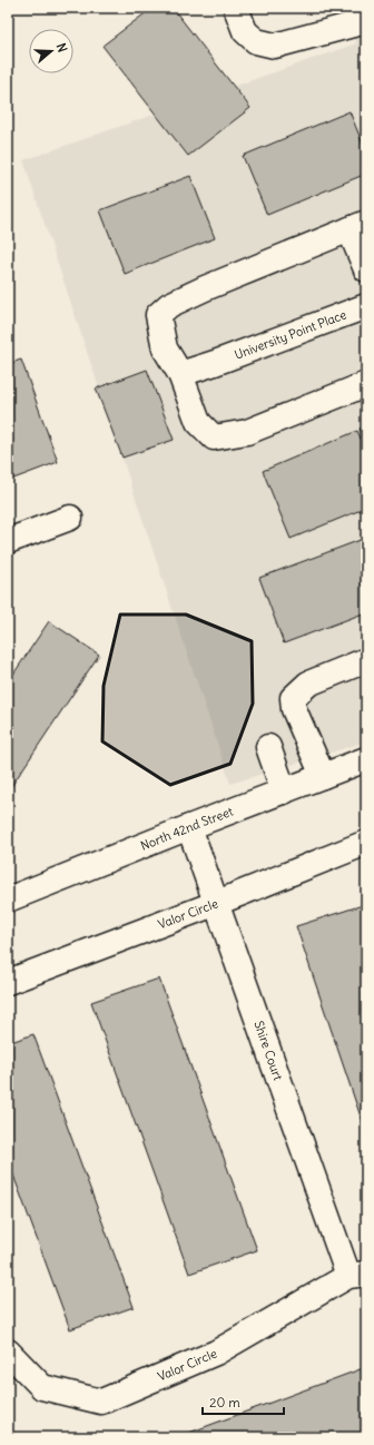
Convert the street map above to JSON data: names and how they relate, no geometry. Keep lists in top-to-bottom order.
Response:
{
  "streets": {
    "street": [
      "University Point Place",
      "North 42nd Street",
      "Valor Circle",
      "Shire Court"
    ]
  },
  "crossings": [
    ["North 42nd Street", "Shire Court"],
    ["Valor Circle", "Shire Court"]
  ],
  "scale_bar": "20 m",
  "north": "right"
}
